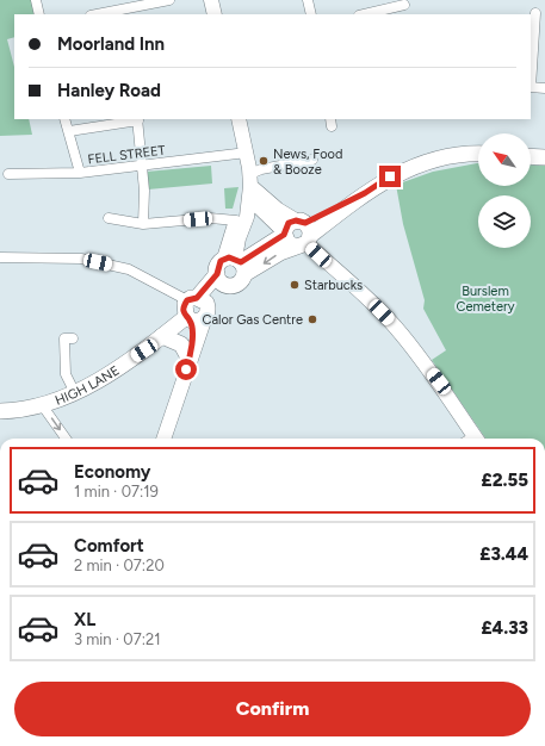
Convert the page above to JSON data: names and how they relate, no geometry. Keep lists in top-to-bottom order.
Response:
{
  "streets": {
    "main road": ["HIGH LANE"],
    "street": ["FELL STREET"]
  },
  "parks": ["Burslem Cemetery"],
  "places": ["News, Food & Booze", "Starbucks", "Calor Gas Centre"],
  "north": "top left",
  "page": {
    "banner": ["Moorland Inn", "Hanley Road"],
    "list": [
      {
        "name": "Economy",
        "note": "1 min · 07:19",
        "value": "£2.55"
      },
      {
        "name": "Comfort",
        "note": "2 min · 07:20",
        "value": "£3.44"
      },
      {
        "name": "XL",
        "note": "3 min · 07:21",
        "value": "£4.33"
      }
    ],
    "buttons": "Confirm"
  }
}
